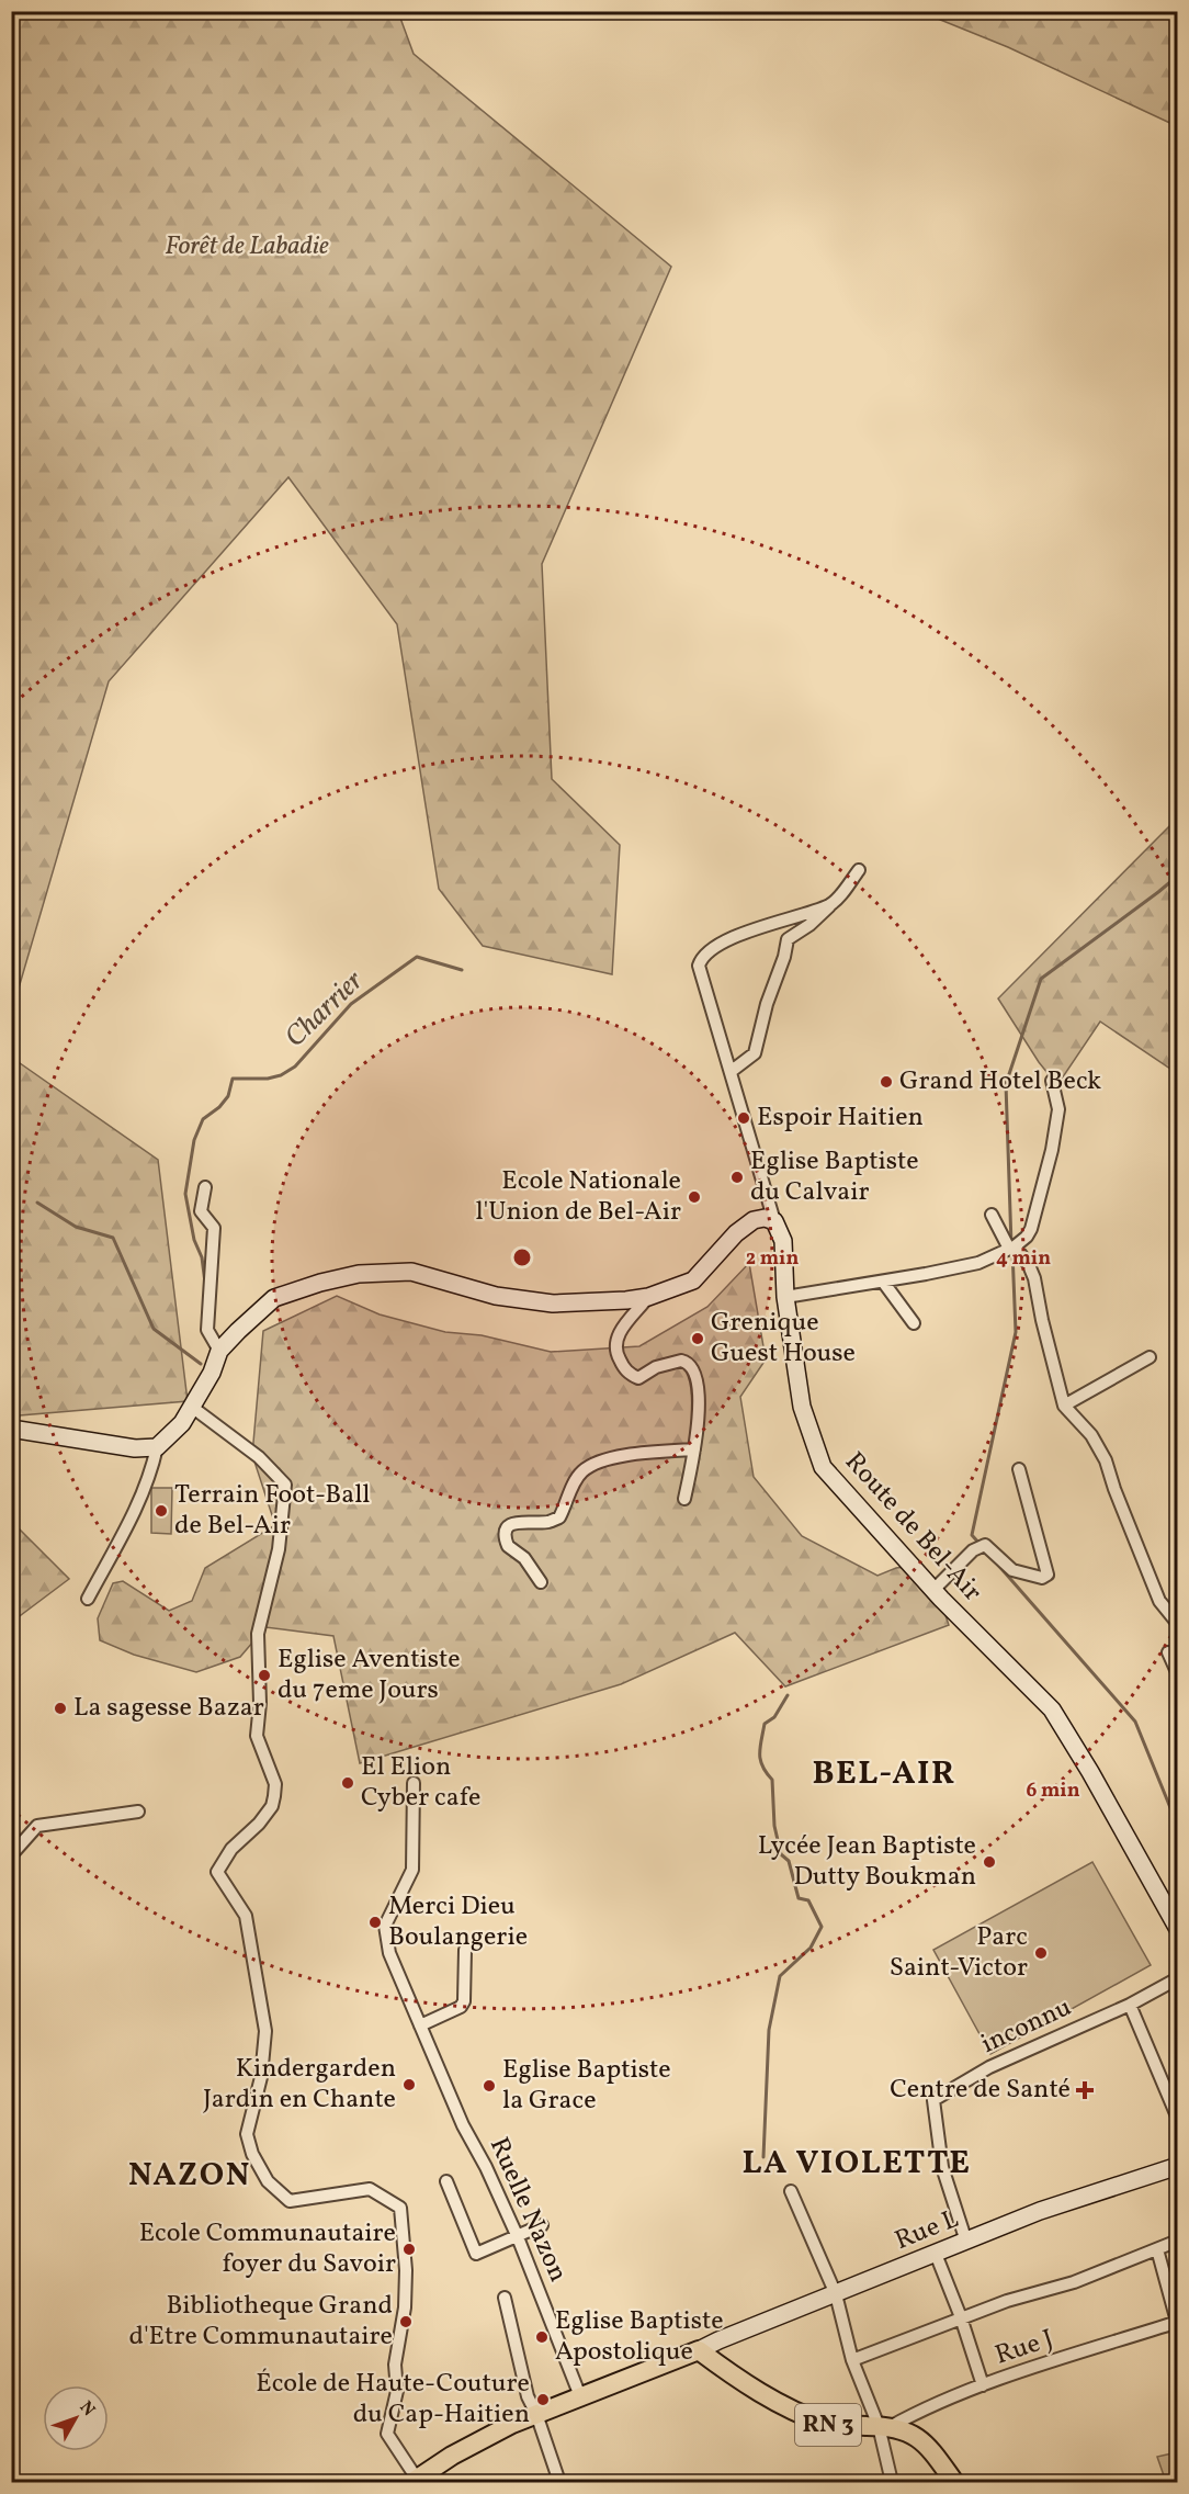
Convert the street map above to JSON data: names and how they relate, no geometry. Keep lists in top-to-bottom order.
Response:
{
  "streets": {
    "main road": ["RN 3"],
    "street": [
      "Route de Bel-Air",
      "inconnu",
      "Ruelle Nazon",
      "Rue L",
      "Rue J"
    ]
  },
  "crossings": [
    ["inconnu", "Rue L"],
    ["Rue L", "RN 3"],
    ["Rue J", "RN 3"]
  ],
  "districts": ["BEL-AIR", "LA VIOLETTE", "NAZON"],
  "water": ["Charrier"],
  "parks": ["Forêt de Labadie"],
  "places": {
    "other": [
      "Grand Hotel Beck",
      "Espoir Haitien",
      "Eglise Baptiste du Calvair",
      "Ecole Nationale l'Union de Bel-Air",
      "Grenique Guest House",
      "Terrain Foot-Ball de Bel-Air",
      "Eglise Aventiste du 7eme Jours",
      "La sagesse Bazar",
      "El Elion Cyber cafe",
      "Lycée Jean Baptiste Dutty Boukman",
      "Merci Dieu Boulangerie",
      "Parc Saint-Victor",
      "Kindergarden Jardin en Chante",
      "Eglise Baptiste la Grace",
      "Ecole Communautaire foyer du Savoir",
      "Bibliotheque Grand d'Etre Communautaire",
      "Eglise Baptiste Apostolique",
      "École de Haute-Couture du Cap-Haitien"
    ],
    "health": ["Centre de Santé"]
  },
  "north": "top right",
  "rings": ["2 min", "4 min", "6 min"]
}
